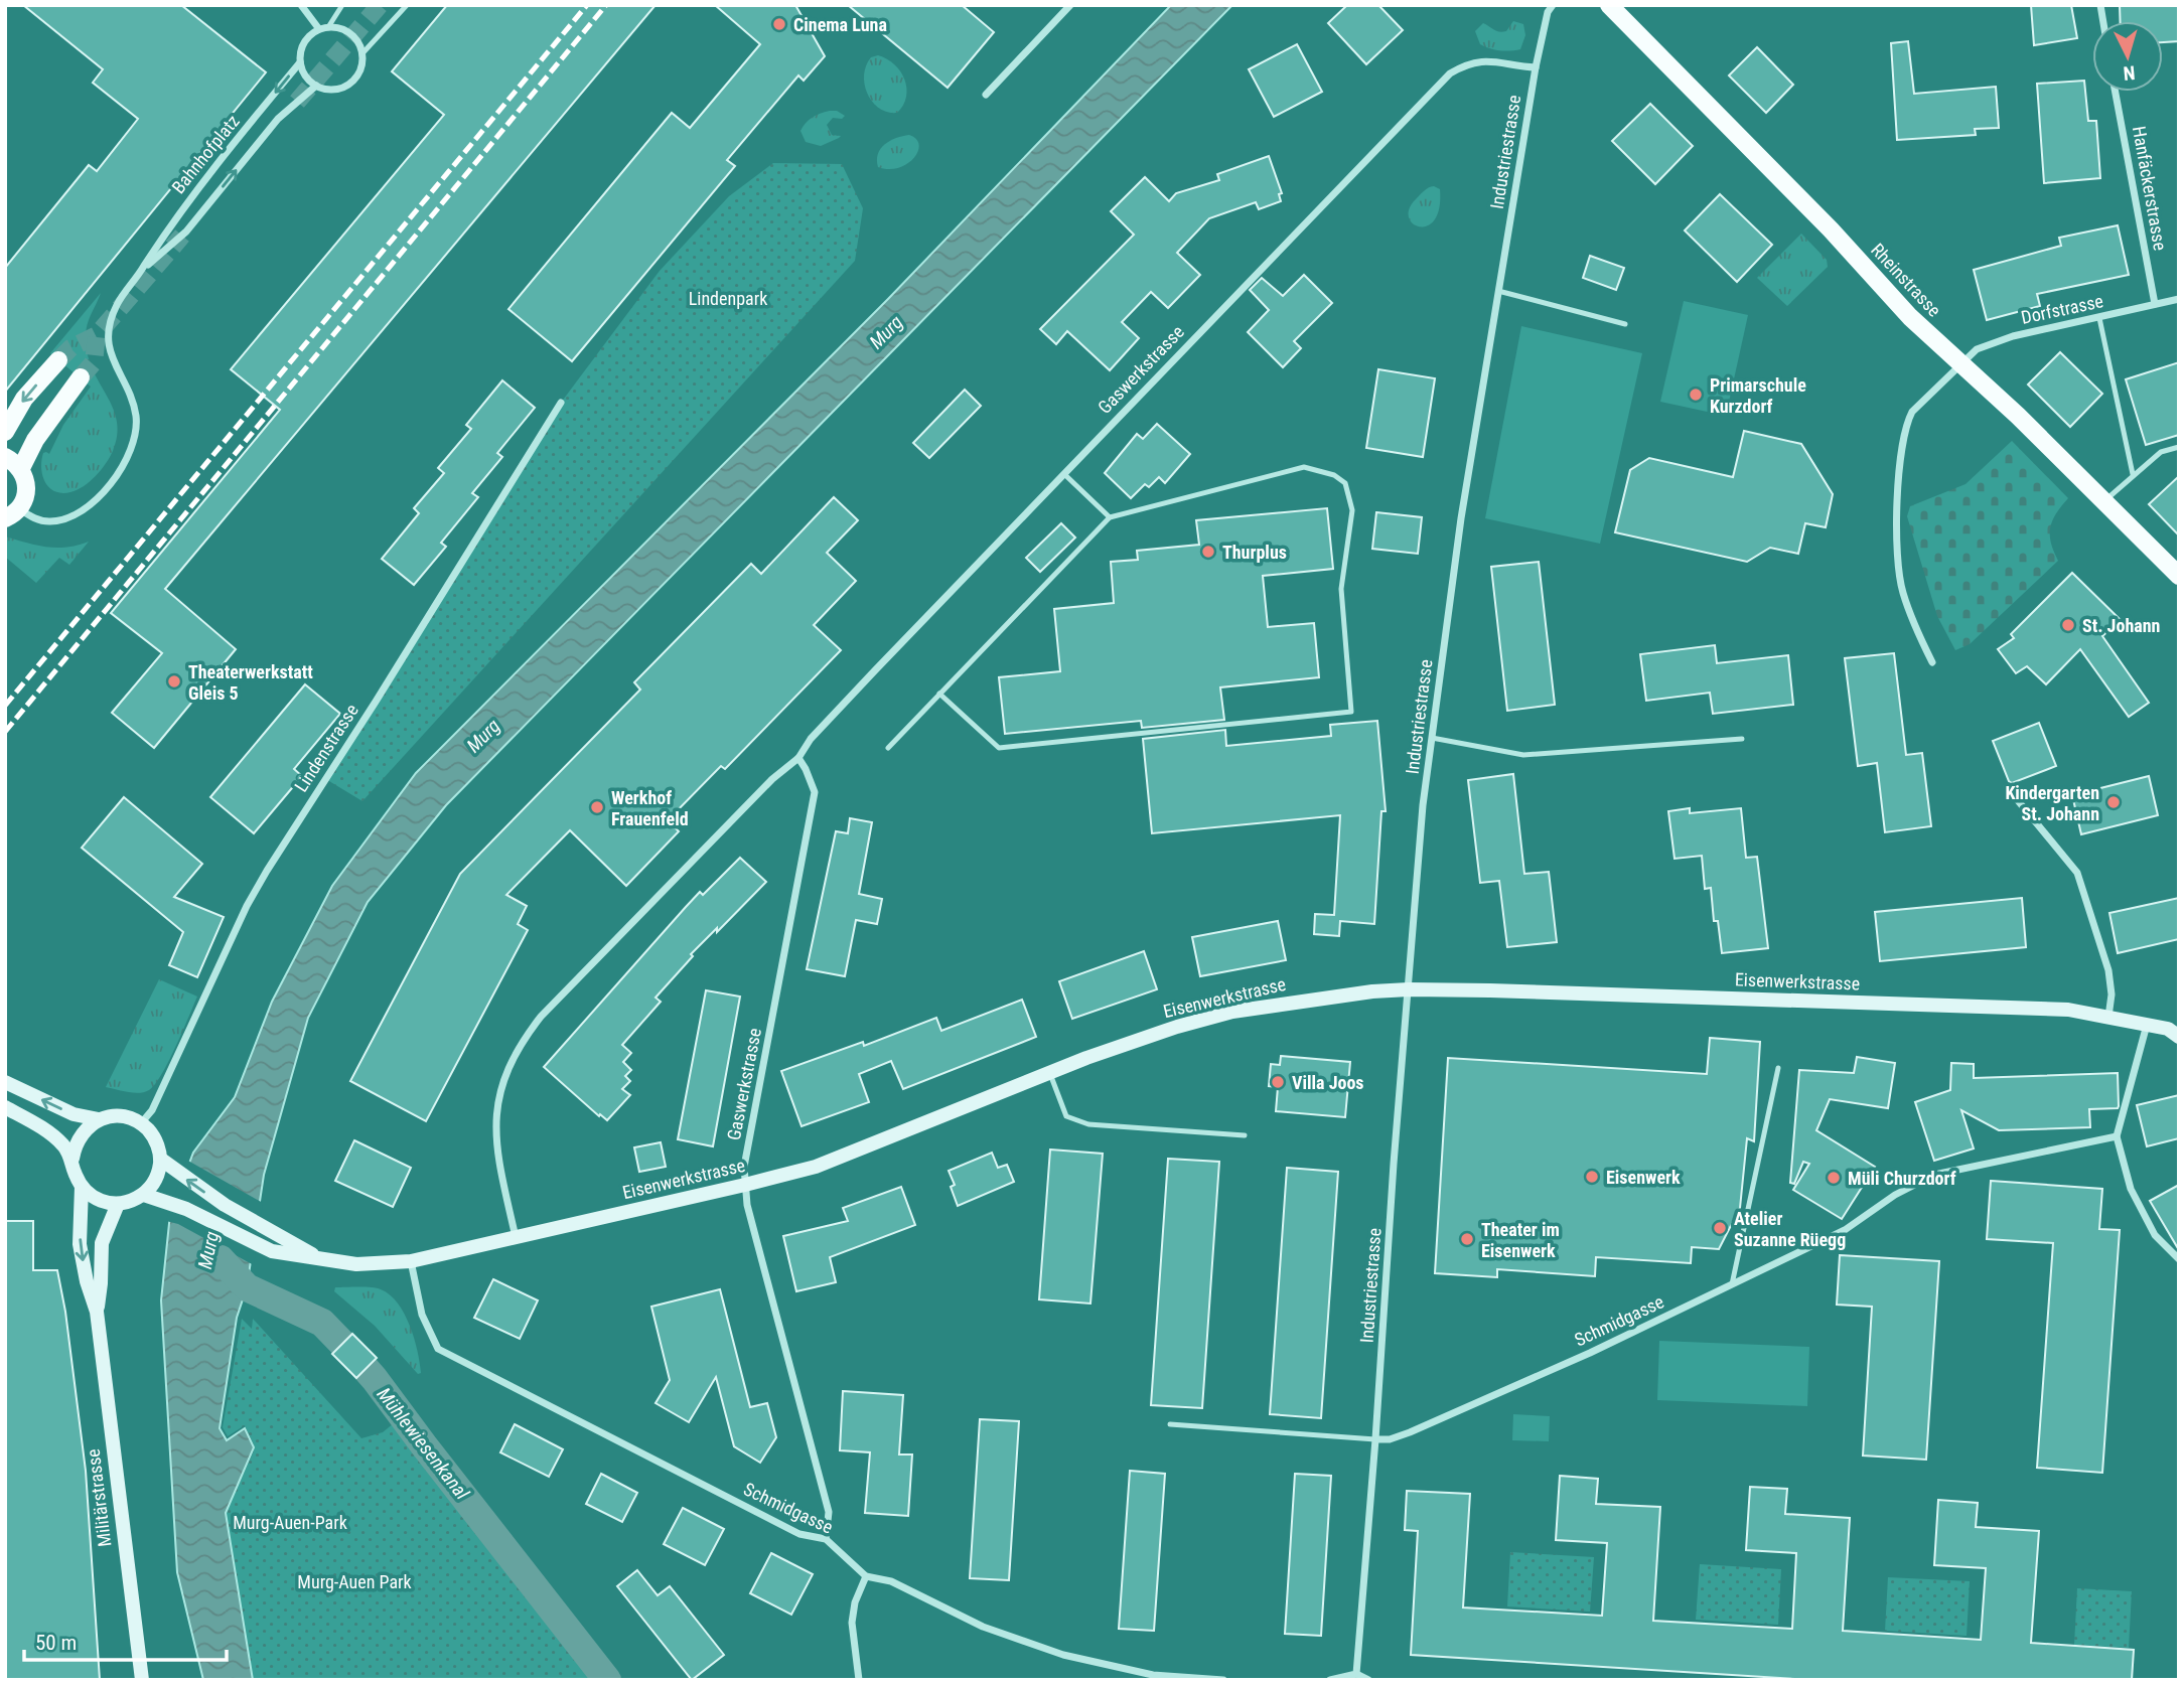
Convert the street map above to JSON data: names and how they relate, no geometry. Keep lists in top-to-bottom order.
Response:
{
  "streets": {
    "main road": ["Rheinstrasse", "Eisenwerkstrasse", "Militärstrasse"],
    "street": [
      "Industriestrasse",
      "Bahnhofplatz",
      "Hanfäckerstrasse",
      "Dorfstrasse",
      "Gaswerkstrasse",
      "Lindenstrasse",
      "Schmidgasse"
    ]
  },
  "crossings": [
    ["Industriestrasse", "Gaswerkstrasse"],
    ["Industriestrasse", "Eisenwerkstrasse"],
    ["Industriestrasse", "Schmidgasse"],
    ["Hanfäckerstrasse", "Dorfstrasse"],
    ["Rheinstrasse", "Dorfstrasse"],
    ["Gaswerkstrasse", "Eisenwerkstrasse"],
    ["Gaswerkstrasse", "Schmidgasse"],
    ["Lindenstrasse", "Eisenwerkstrasse"],
    ["Lindenstrasse", "Militärstrasse"],
    ["Eisenwerkstrasse", "Schmidgasse"],
    ["Eisenwerkstrasse", "Militärstrasse"]
  ],
  "water": ["Murg", "Mühlewiesenkanal"],
  "parks": ["Lindenpark", "Murg-Auen-Park", "Murg-Auen Park"],
  "places": [
    "Cinema Luna",
    "Primarschule Kurzdorf",
    "Thurplus",
    "St. Johann",
    "Theaterwerkstatt Gleis 5",
    "Kindergarten St. Johann",
    "Werkhof Frauenfeld",
    "Villa Joos",
    "Eisenwerk",
    "Müli Churzdorf",
    "Atelier Suzanne Rüegg",
    "Theater im Eisenwerk"
  ],
  "scale_bar": "50 m",
  "north": "bottom"
}
